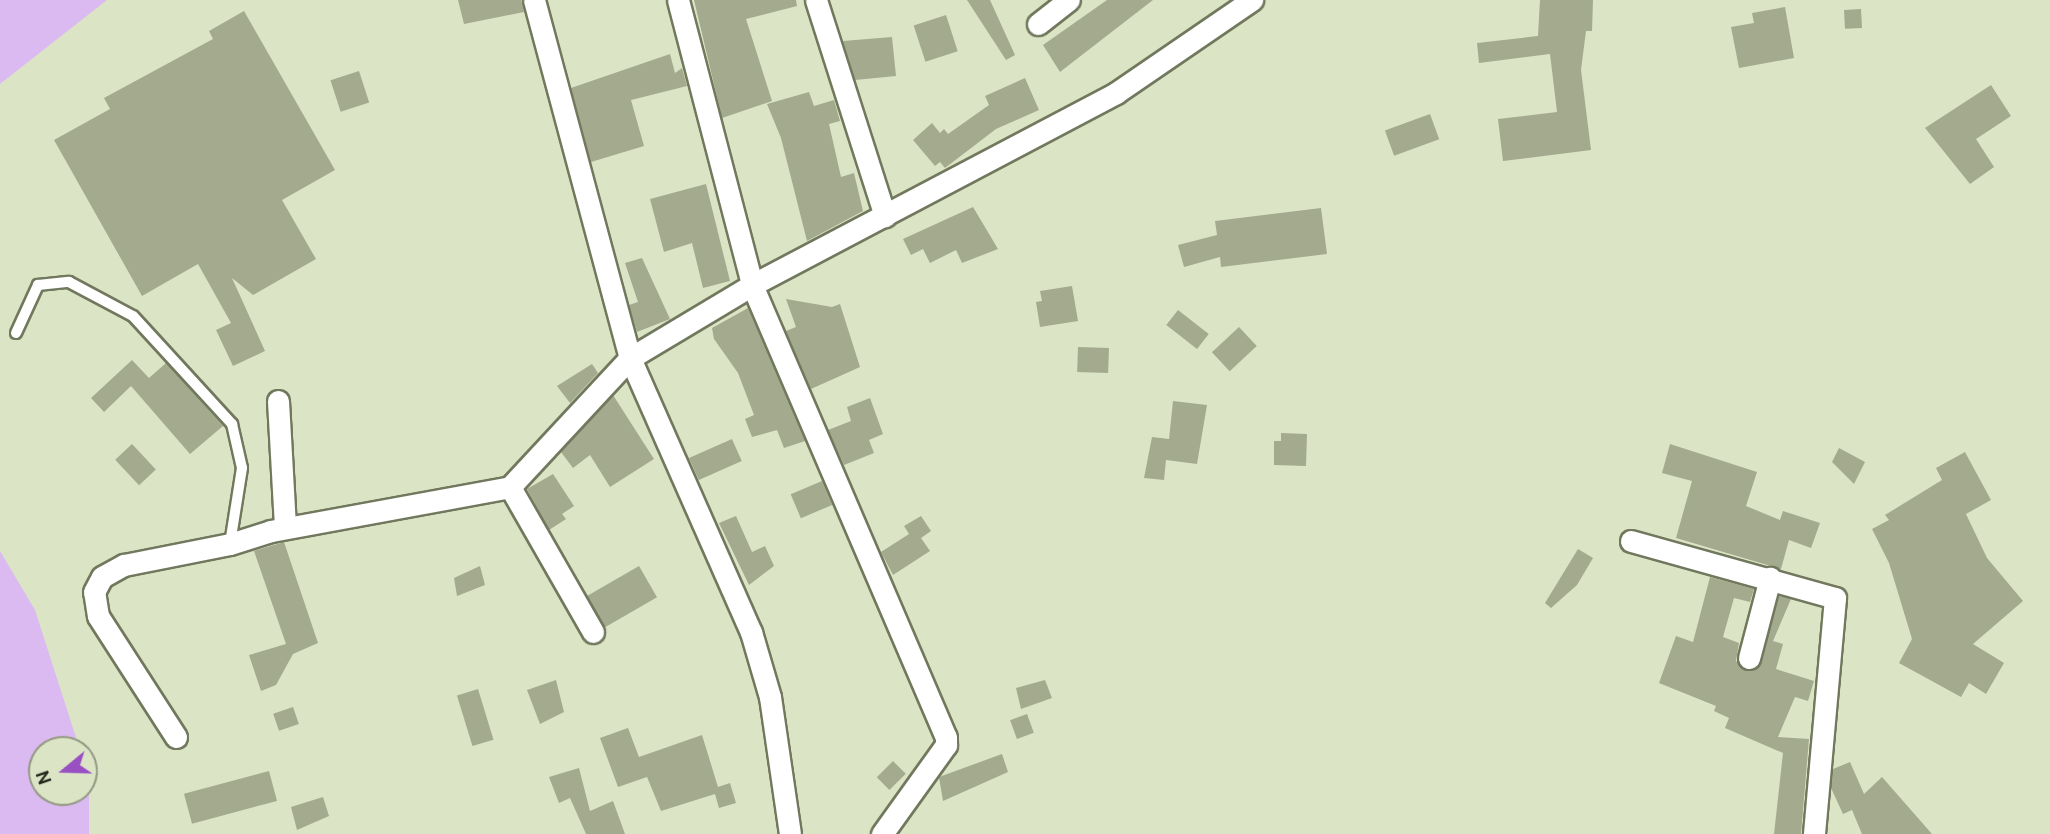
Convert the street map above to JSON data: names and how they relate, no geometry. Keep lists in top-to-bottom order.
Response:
{
  "north": "left"
}
